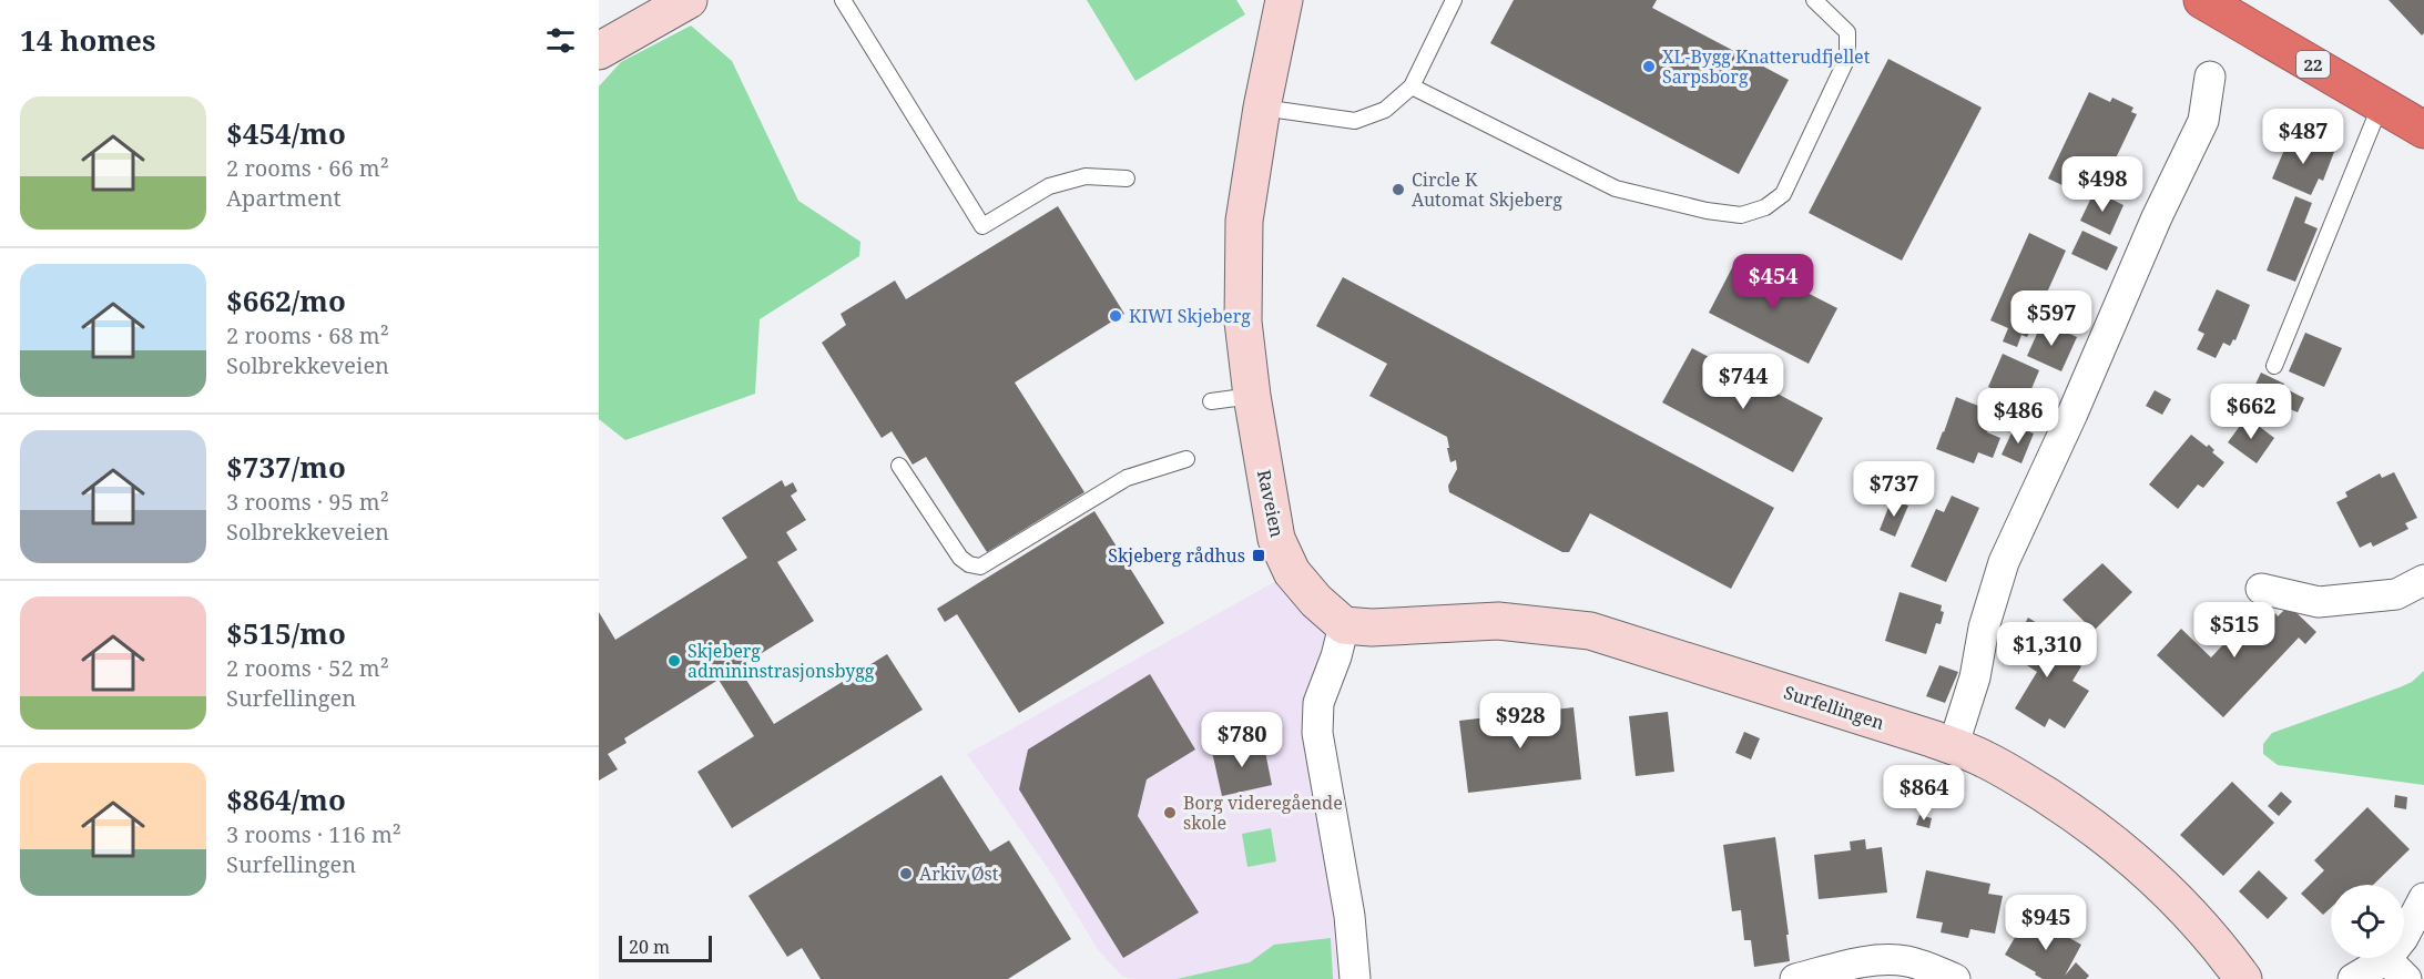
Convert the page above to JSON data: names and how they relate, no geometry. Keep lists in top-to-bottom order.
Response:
{
  "streets": {
    "highway": ["22"],
    "street": ["Raveien", "Surfellingen"]
  },
  "crossings": [
    ["Raveien", "Surfellingen"]
  ],
  "places": {
    "other": [
      "XL-Bygg Knatterudfjellet Sarpsborg",
      "Circle K Automat Skjeberg",
      "KIWI Skjeberg",
      "Skjeberg admininstrasjonsbygg",
      "Borg videregående skole",
      "Arkiv Øst"
    ],
    "transit": ["Skjeberg rådhus"]
  },
  "scale_bar": "20 m",
  "page": {
    "heading": "14 homes",
    "list": [
      {
        "name": "$454/mo",
        "note": "2 rooms · 66 m² · Apartment"
      },
      {
        "name": "$662/mo",
        "note": "2 rooms · 68 m² · Solbrekkeveien"
      },
      {
        "name": "$737/mo",
        "note": "3 rooms · 95 m² · Solbrekkeveien"
      },
      {
        "name": "$515/mo",
        "note": "2 rooms · 52 m² · Surfellingen"
      },
      {
        "name": "$864/mo",
        "note": "3 rooms · 116 m² · Surfellingen"
      }
    ],
    "price": [
      "$487",
      "$498",
      "$454",
      "$597",
      "$744",
      "$662",
      "$486",
      "$737",
      "$515",
      "$1,310",
      "$928",
      "$780",
      "$864",
      "$945"
    ],
    "scale": "20 m"
  }
}
